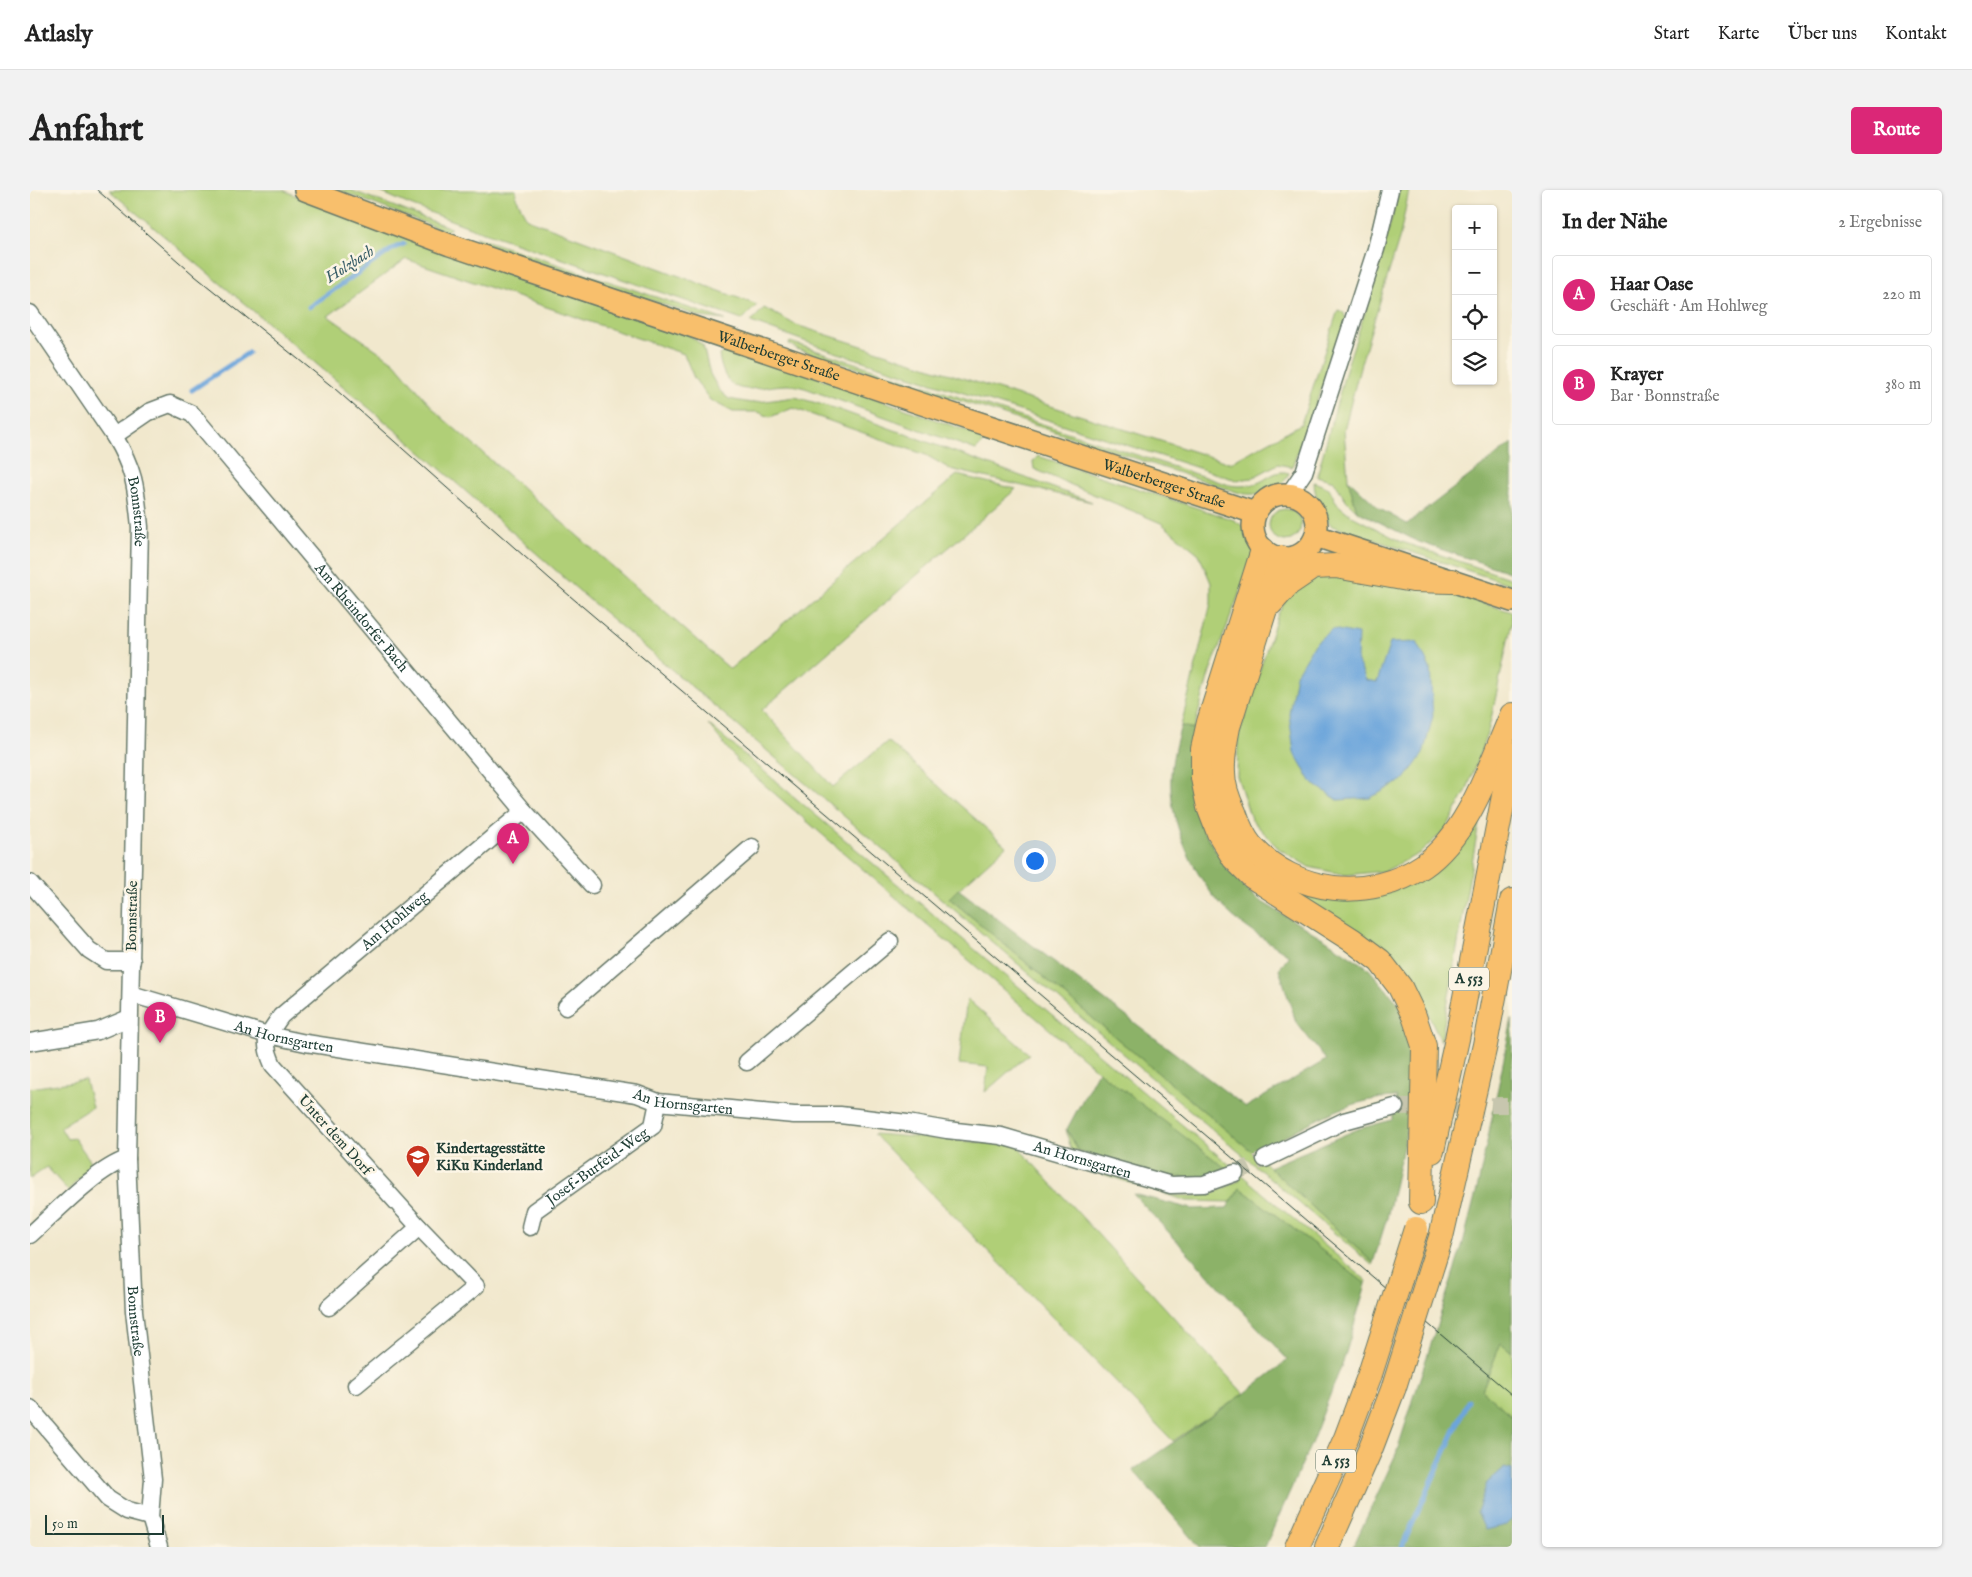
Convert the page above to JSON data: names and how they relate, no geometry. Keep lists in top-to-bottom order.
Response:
{
  "streets": {
    "highway": ["A 553"],
    "main road": ["Walberberger Straße"],
    "street": [
      "Bonnstraße",
      "Am Rheindorfer Bach",
      "Am Hohlweg",
      "An Hornsgarten",
      "Unter dem Dorf",
      "Josef-Burfeid-Weg"
    ]
  },
  "crossings": [
    ["Bonnstraße", "Am Rheindorfer Bach"],
    ["Bonnstraße", "An Hornsgarten"],
    ["Am Rheindorfer Bach", "Am Hohlweg"],
    ["Am Hohlweg", "An Hornsgarten"],
    ["Am Hohlweg", "Unter dem Dorf"],
    ["An Hornsgarten", "Unter dem Dorf"],
    ["An Hornsgarten", "Josef-Burfeid-Weg"]
  ],
  "water": ["Holzbach"],
  "places": {
    "school or university": ["Kindertagesstätte KiKu Kinderland"]
  },
  "scale_bar": "50 m",
  "page": {
    "header": "Atlasly",
    "nav": [
      "Start",
      "Karte",
      "Über uns",
      "Kontakt"
    ],
    "buttons": "Route",
    "title": "Anfahrt",
    "heading": ["In der Nähe", "2 Ergebnisse"],
    "map_buttons": ["+", "−"],
    "list": [
      {
        "mark": "A",
        "name": "Haar Oase",
        "note": "Geschäft · Am Hohlweg",
        "value": "220 m"
      },
      {
        "mark": "B",
        "name": "Krayer",
        "note": "Bar · Bonnstraße",
        "value": "380 m"
      }
    ],
    "pins": ["A", "B"],
    "scale": "50 m"
  }
}
